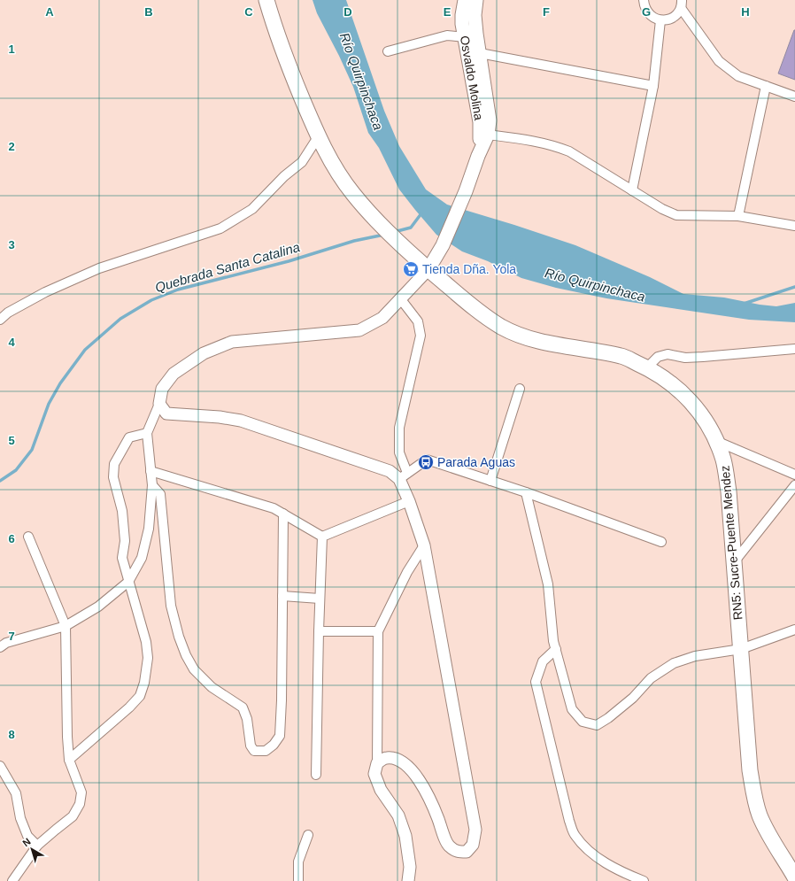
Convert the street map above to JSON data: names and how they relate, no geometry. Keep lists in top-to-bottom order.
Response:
{
  "streets": {
    "highway": ["RN5: Sucre-Puente Mendez"],
    "main road": ["Osvaldo Molina"]
  },
  "water": ["Río Quirpinchaca", "Quebrada Santa Catalina"],
  "places": {
    "supermarket": ["Tienda Dña. Yola"],
    "bus stop": ["Parada Aguas"]
  },
  "north": "top left",
  "grid": {
    "columns": [
      "A",
      "B",
      "C",
      "D",
      "E",
      "F",
      "G",
      "H"
    ],
    "rows": [
      "1",
      "2",
      "3",
      "4",
      "5",
      "6",
      "7",
      "8"
    ]
  }
}
